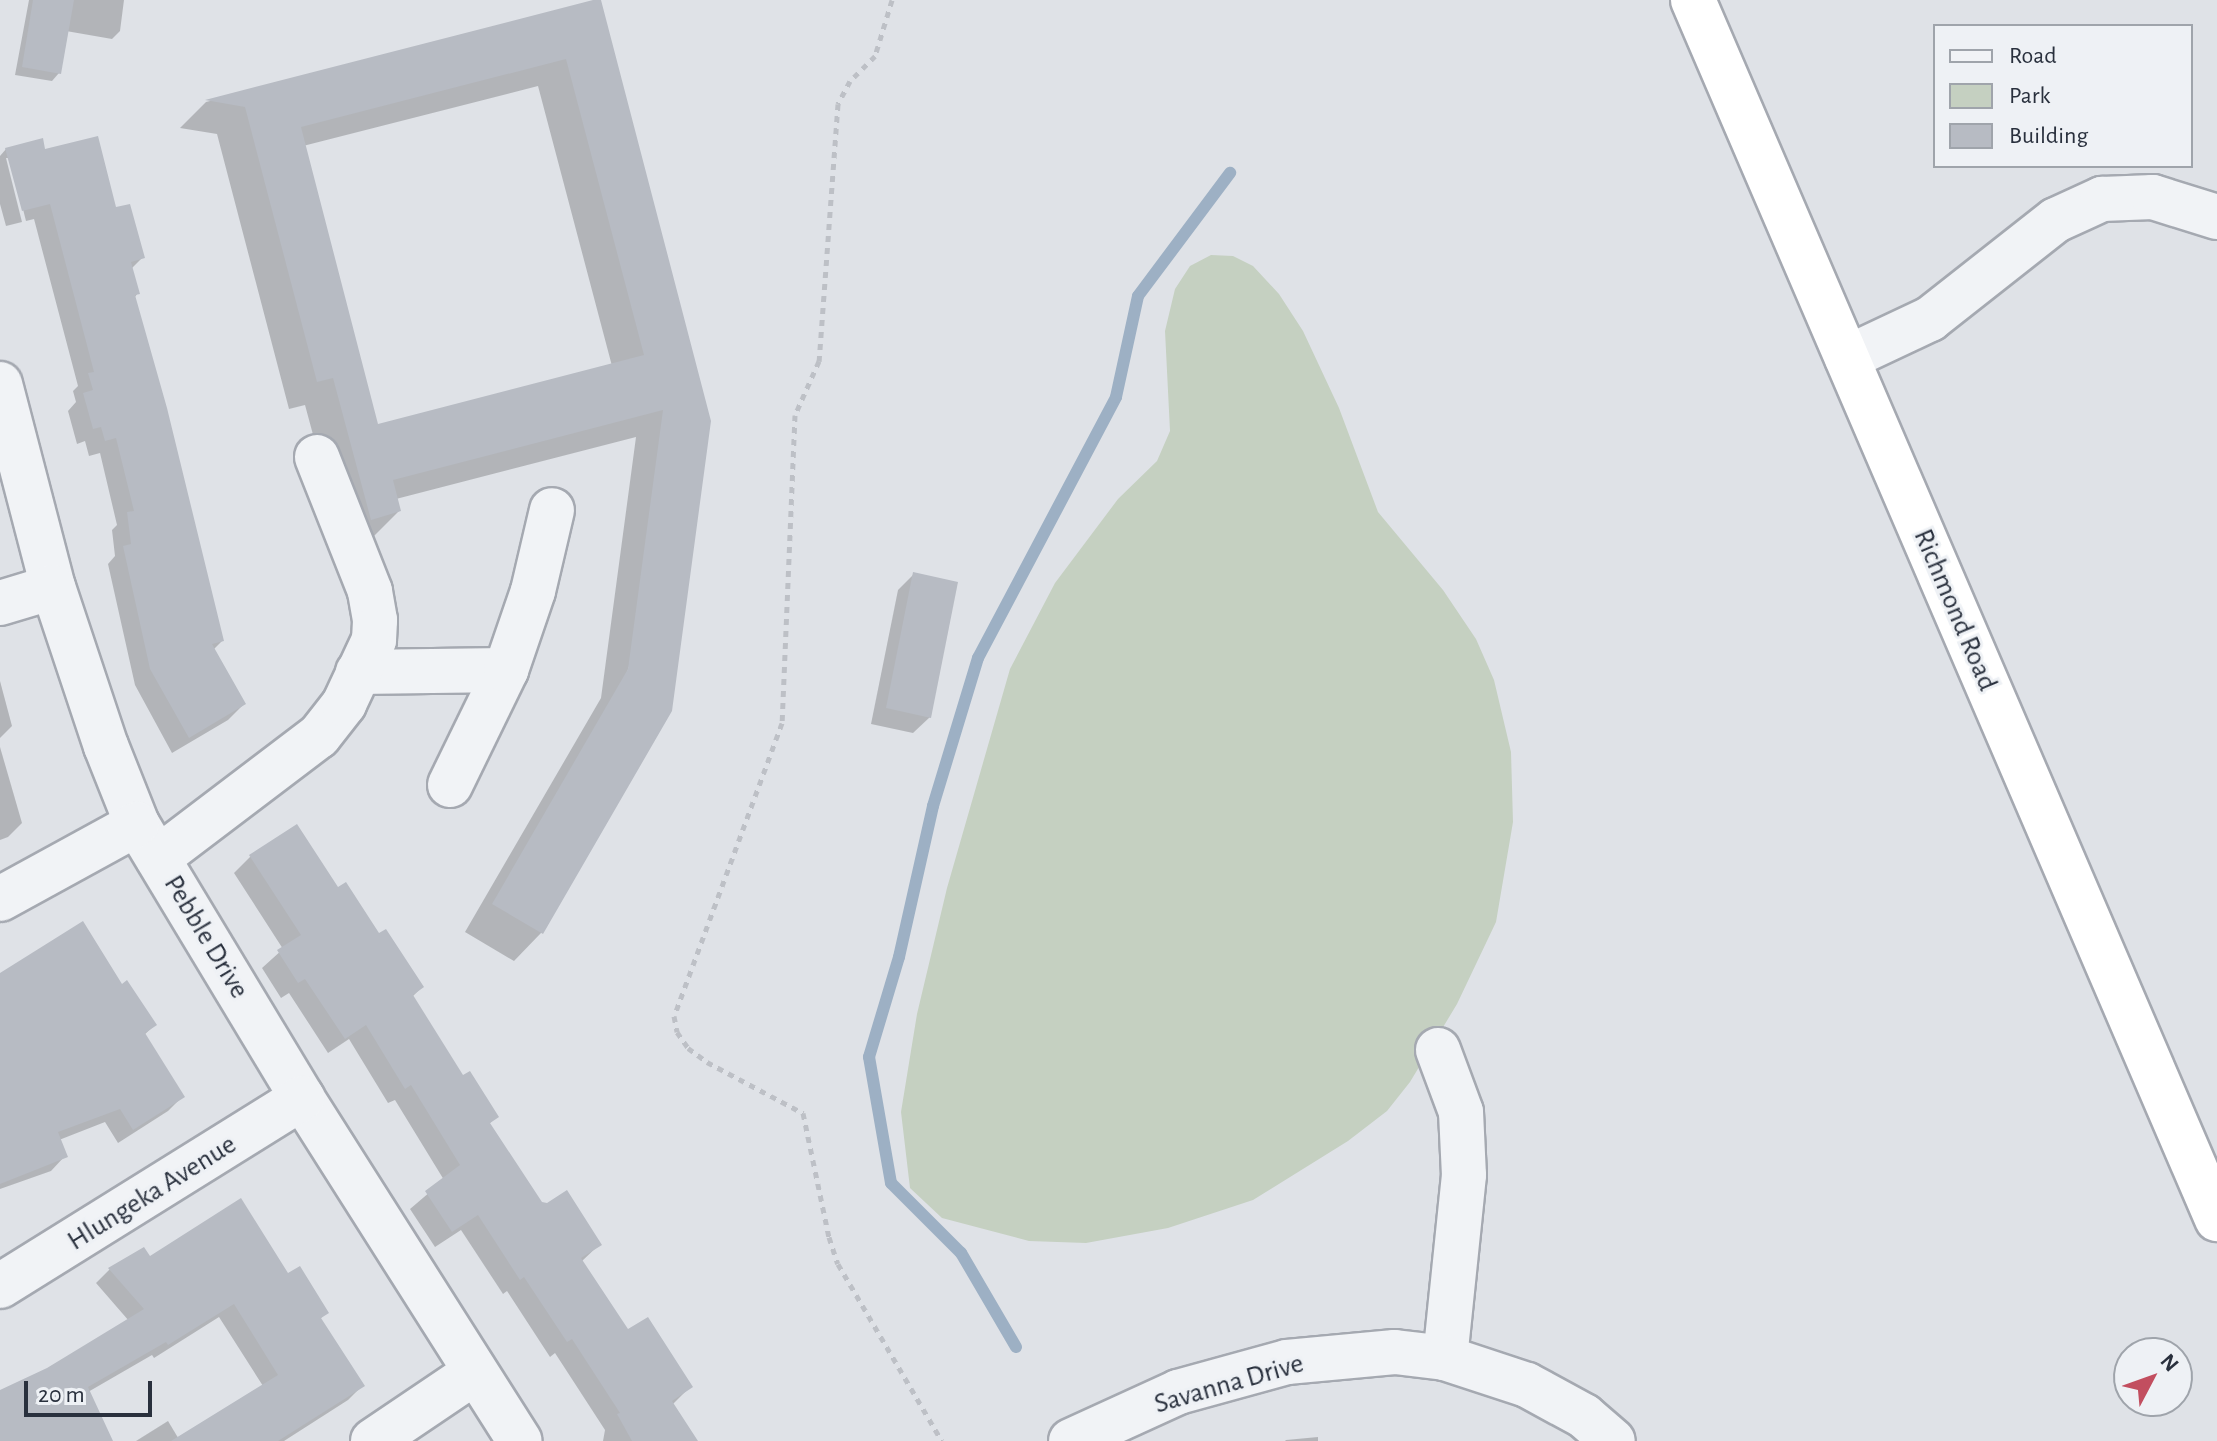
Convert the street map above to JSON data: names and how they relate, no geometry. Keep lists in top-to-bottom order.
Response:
{
  "streets": {
    "highway": ["Richmond Road"],
    "street": ["Pebble Drive", "Hlungeka Avenue", "Savanna Drive"]
  },
  "crossings": [
    ["Pebble Drive", "Hlungeka Avenue"]
  ],
  "legend": ["Road", "Park", "Building"],
  "scale_bar": "20 m",
  "north": "top right"
}
